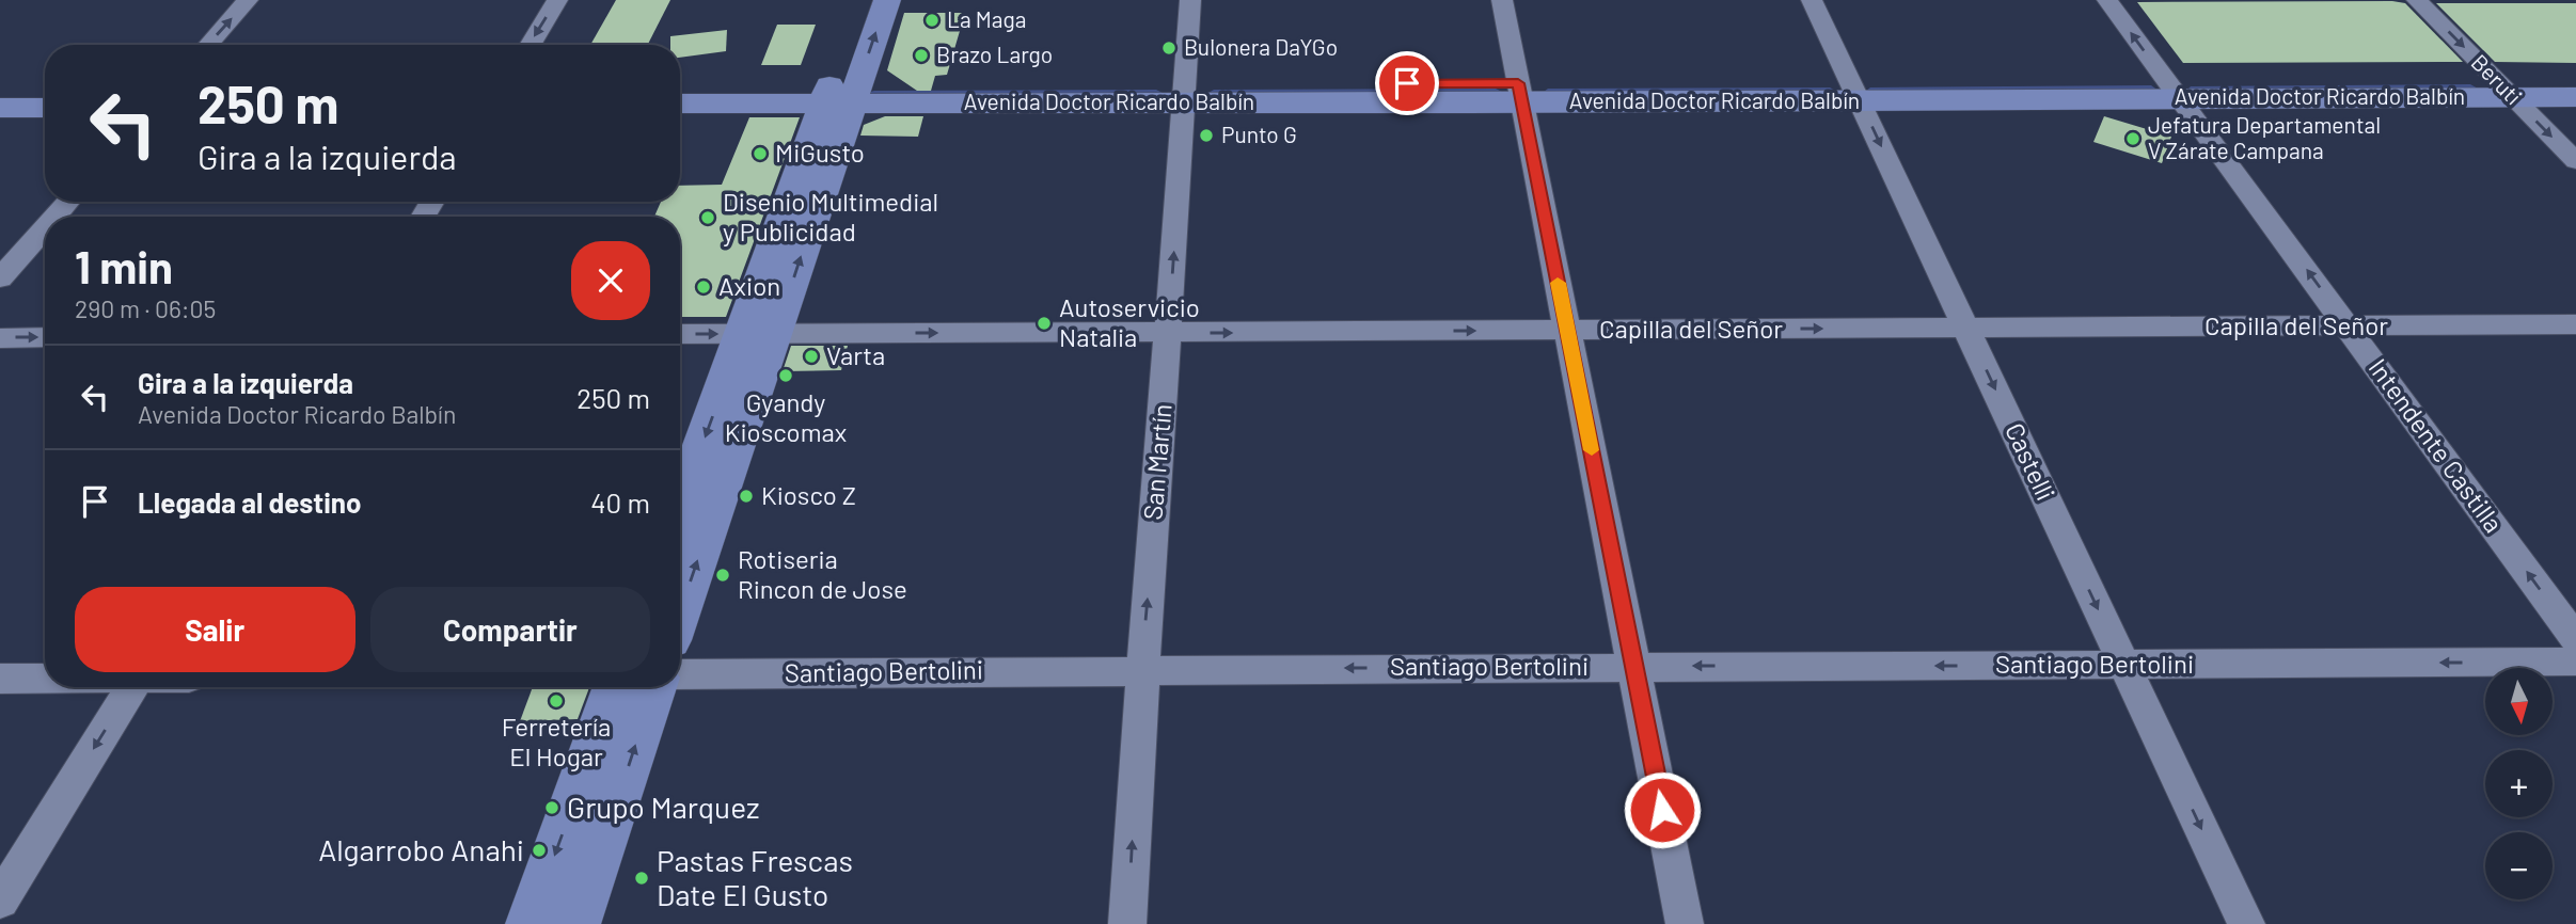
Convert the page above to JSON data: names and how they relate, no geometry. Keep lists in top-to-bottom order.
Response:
{
  "streets": {
    "main road": ["Avenida Doctor Ricardo Balbín"],
    "street": [
      "Beruti",
      "Capilla del Señor",
      "Intendente Castilla",
      "San Martín",
      "Castelli",
      "Santiago Bertolini"
    ]
  },
  "crossings": [
    ["Beruti", "Avenida Doctor Ricardo Balbín"],
    ["Avenida Doctor Ricardo Balbín", "Intendente Castilla"],
    ["Avenida Doctor Ricardo Balbín", "San Martín"],
    ["Avenida Doctor Ricardo Balbín", "Castelli"],
    ["Capilla del Señor", "Intendente Castilla"],
    ["Capilla del Señor", "San Martín"],
    ["Capilla del Señor", "Castelli"],
    ["San Martín", "Santiago Bertolini"],
    ["Castelli", "Santiago Bertolini"]
  ],
  "one_way": [
    "Beruti",
    "Capilla del Señor",
    "Intendente Castilla",
    "San Martín",
    "Castelli",
    "Santiago Bertolini"
  ],
  "places": [
    "La Maga",
    "Bulonera DaYGo",
    "Brazo Largo",
    "Punto G",
    "Jefatura Departamental V Zárate Campana",
    "MiGusto",
    "Disenio Multimedial y Publicidad",
    "Axion",
    "Autoservicio Natalia",
    "Varta",
    "Gyandy Kioscomax",
    "Kiosco Z",
    "Rotiseria Rincon de Jose",
    "Ferretería El Hogar",
    "Grupo Marquez",
    "Algarrobo Anahi",
    "Pastas Frescas Date El Gusto"
  ],
  "north": "bottom",
  "page": {
    "turn": ["250 m", "Gira a la izquierda"],
    "heading": ["1 min", "290 m · 06:05"],
    "list": [
      {
        "name": "Gira a la izquierda",
        "note": "Avenida Doctor Ricardo Balbín",
        "value": "250 m"
      },
      {
        "name": "Llegada al destino",
        "value": "40 m"
      }
    ],
    "buttons": ["Salir", "Compartir"],
    "map_buttons": ["+", "−"]
  }
}
